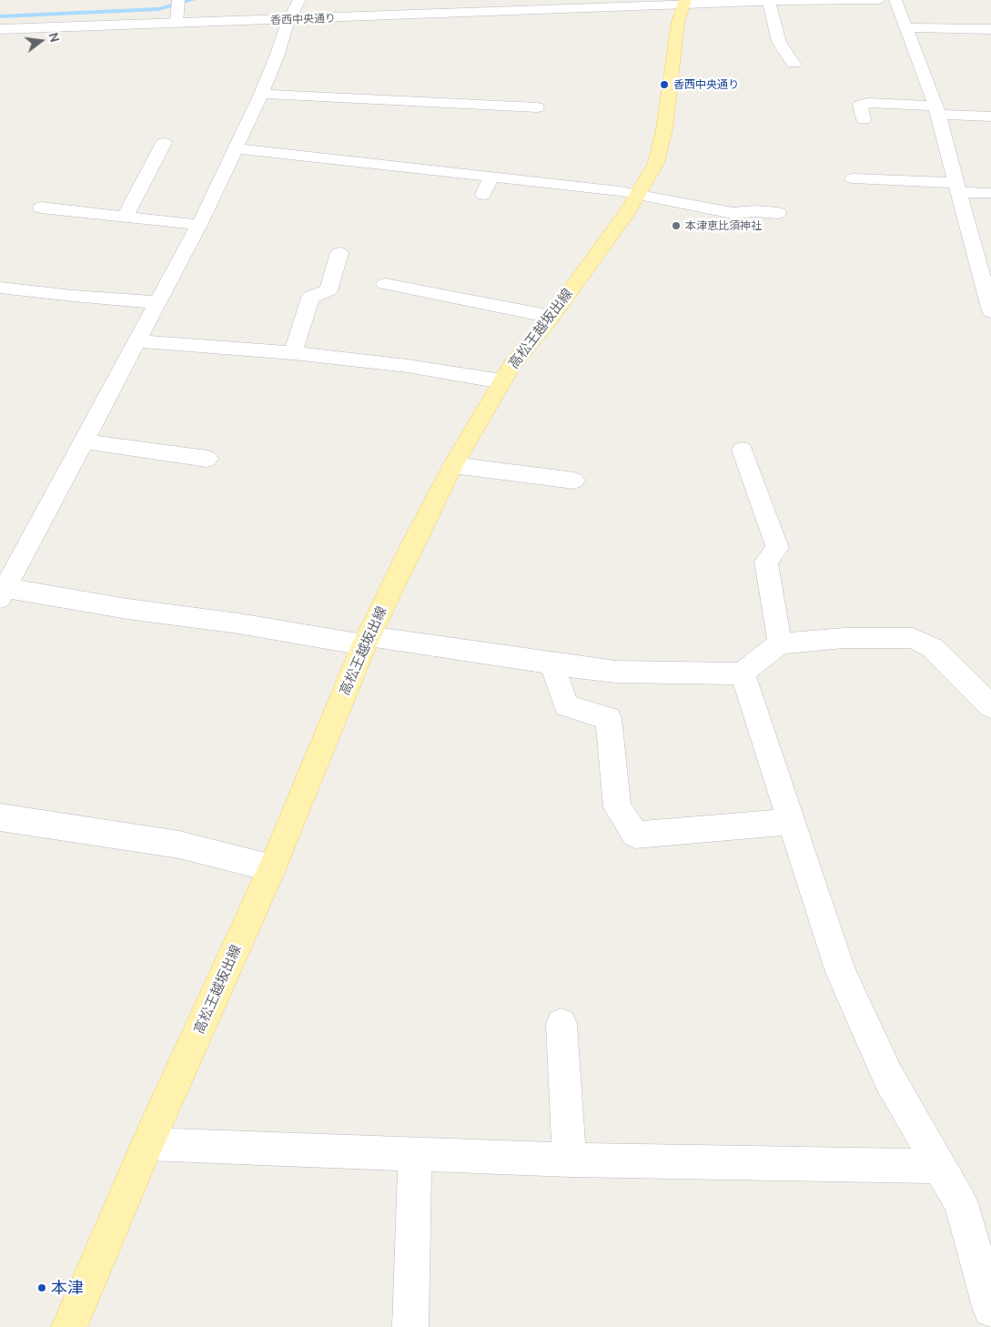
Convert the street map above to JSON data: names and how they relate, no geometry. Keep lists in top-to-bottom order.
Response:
{
  "streets": {
    "main road": ["高松王越坂出線"],
    "street": ["香西中央通り"]
  },
  "crossings": [
    ["香西中央通り", "高松王越坂出線"]
  ],
  "places": ["香西中央通り", "本津恵比須神社", "本津"],
  "north": "right"
}
